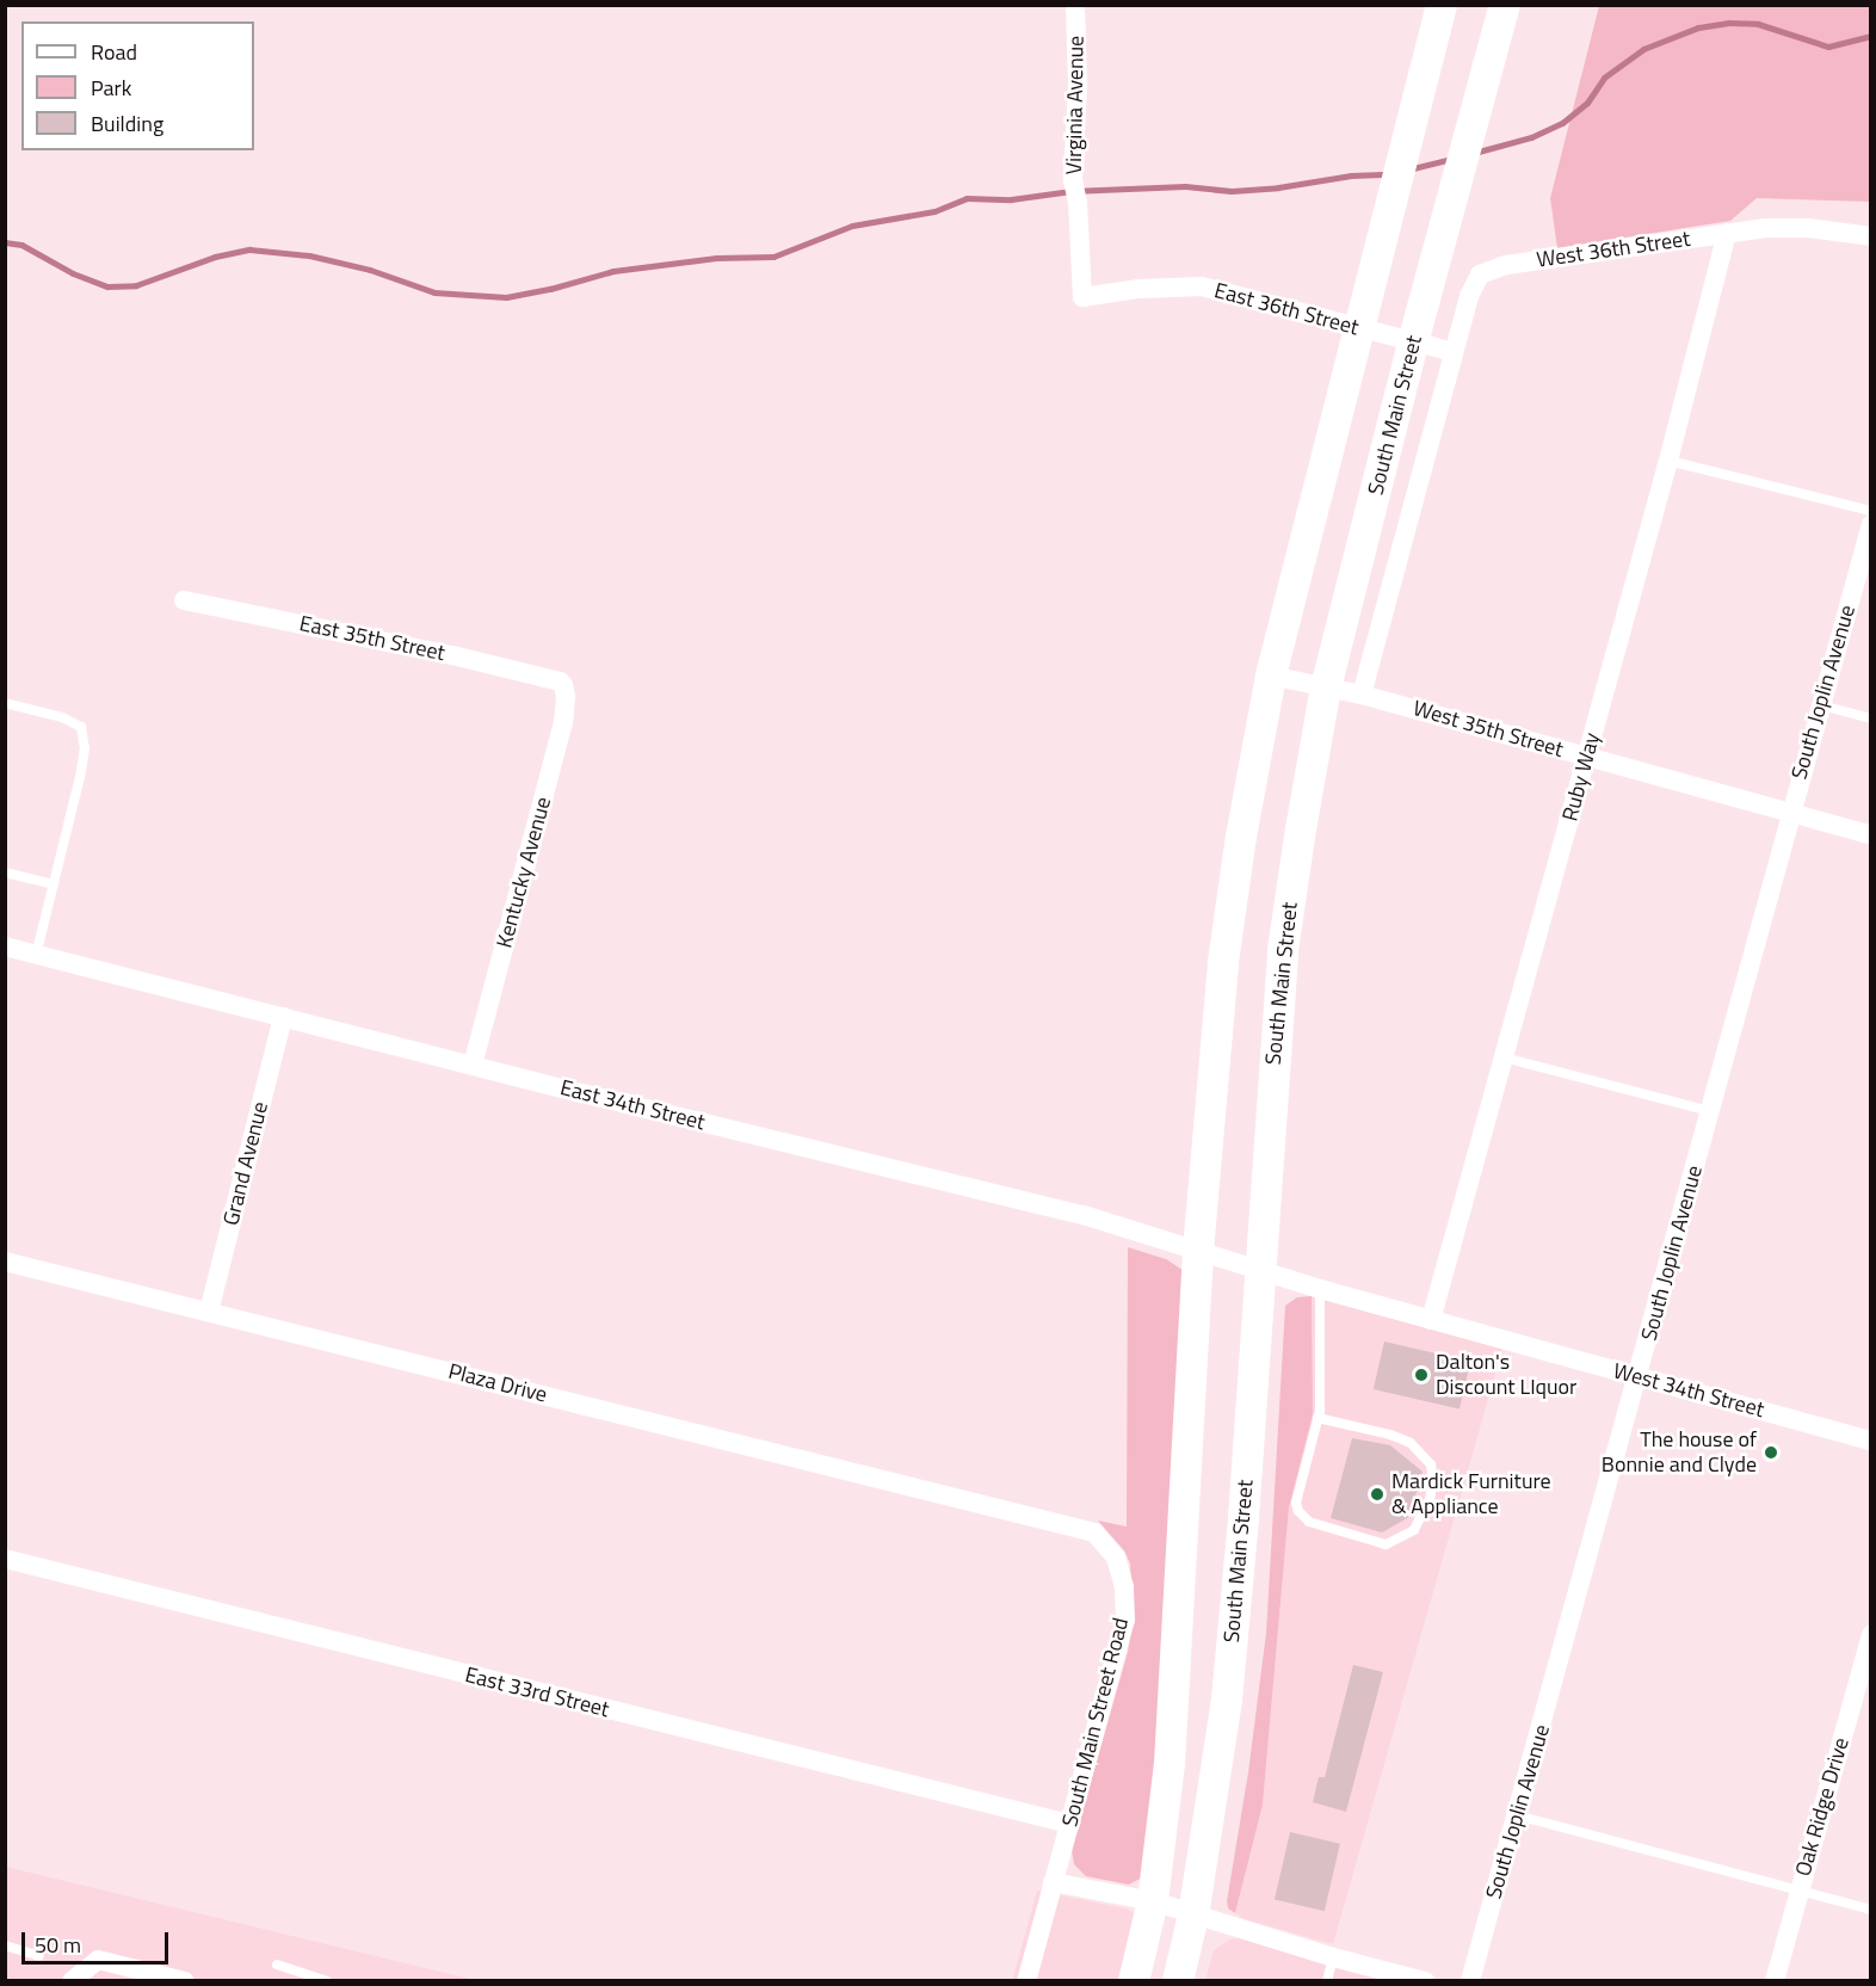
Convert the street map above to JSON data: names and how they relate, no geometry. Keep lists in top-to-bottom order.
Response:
{
  "streets": {
    "main road": ["South Main Street"],
    "street": [
      "Virginia Avenue",
      "West 36th Street",
      "East 36th Street",
      "East 35th Street",
      "South Joplin Avenue",
      "West 35th Street",
      "Ruby Way",
      "Kentucky Avenue",
      "East 34th Street",
      "Grand Avenue",
      "Plaza Drive",
      "West 34th Street",
      "East 33rd Street",
      "South Main Street Road",
      "Oak Ridge Drive"
    ]
  },
  "crossings": [
    ["Virginia Avenue", "East 36th Street"],
    ["West 36th Street", "Ruby Way"],
    ["East 36th Street", "South Main Street"],
    ["South Main Street", "West 35th Street"],
    ["South Main Street", "East 34th Street"],
    ["South Main Street", "West 34th Street"],
    ["East 35th Street", "Kentucky Avenue"],
    ["South Joplin Avenue", "West 35th Street"],
    ["South Joplin Avenue", "West 34th Street"],
    ["West 35th Street", "Ruby Way"],
    ["Ruby Way", "West 34th Street"],
    ["Kentucky Avenue", "East 34th Street"],
    ["East 34th Street", "Grand Avenue"],
    ["East 34th Street", "West 34th Street"],
    ["Grand Avenue", "Plaza Drive"],
    ["Plaza Drive", "South Main Street Road"],
    ["East 33rd Street", "South Main Street Road"]
  ],
  "places": ["Dalton's Discount LIquor", "The house of Bonnie and Clyde", "Mardick Furniture & Appliance"],
  "legend": ["Road", "Park", "Building"],
  "scale_bar": "50 m"
}
